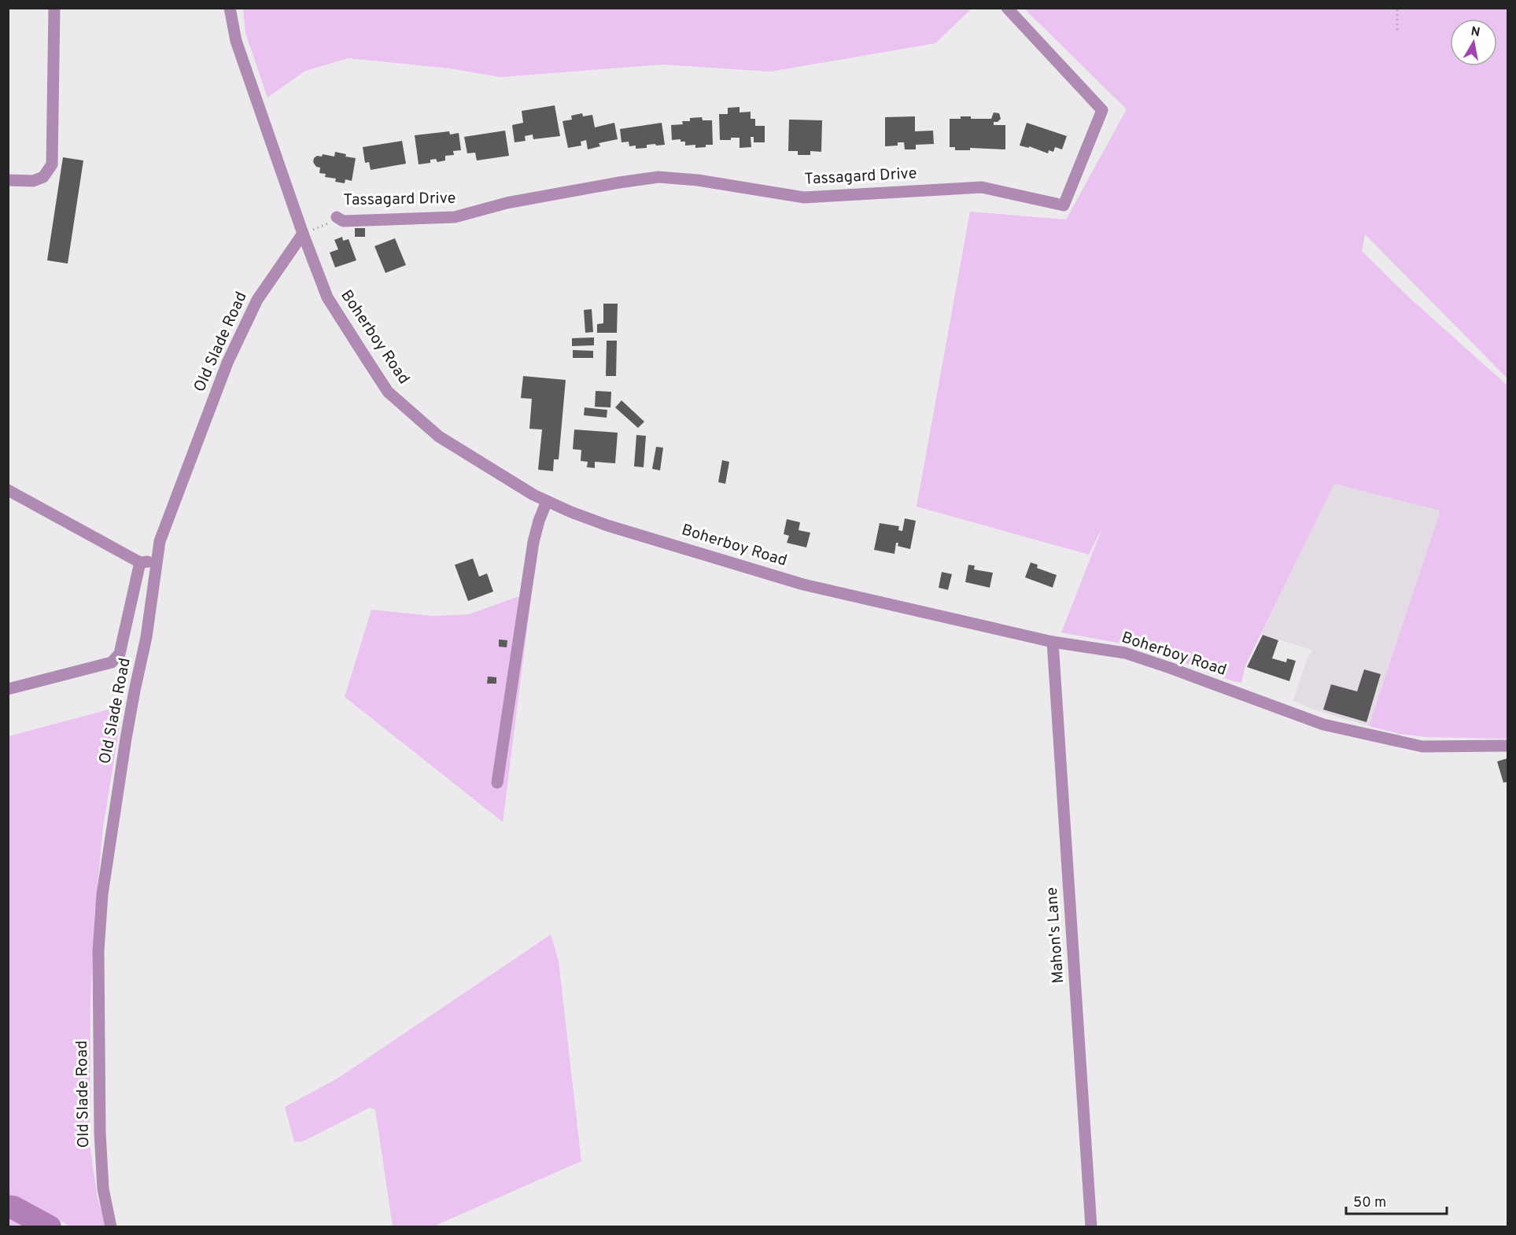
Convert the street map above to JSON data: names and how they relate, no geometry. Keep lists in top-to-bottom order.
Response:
{
  "streets": {
    "street": [
      "Tassagard Drive",
      "Boherboy Road",
      "Old Slade Road",
      "Mahon's Lane"
    ]
  },
  "crossings": [
    ["Boherboy Road", "Old Slade Road"],
    ["Boherboy Road", "Mahon's Lane"]
  ],
  "scale_bar": "50 m",
  "north": "top"
}
